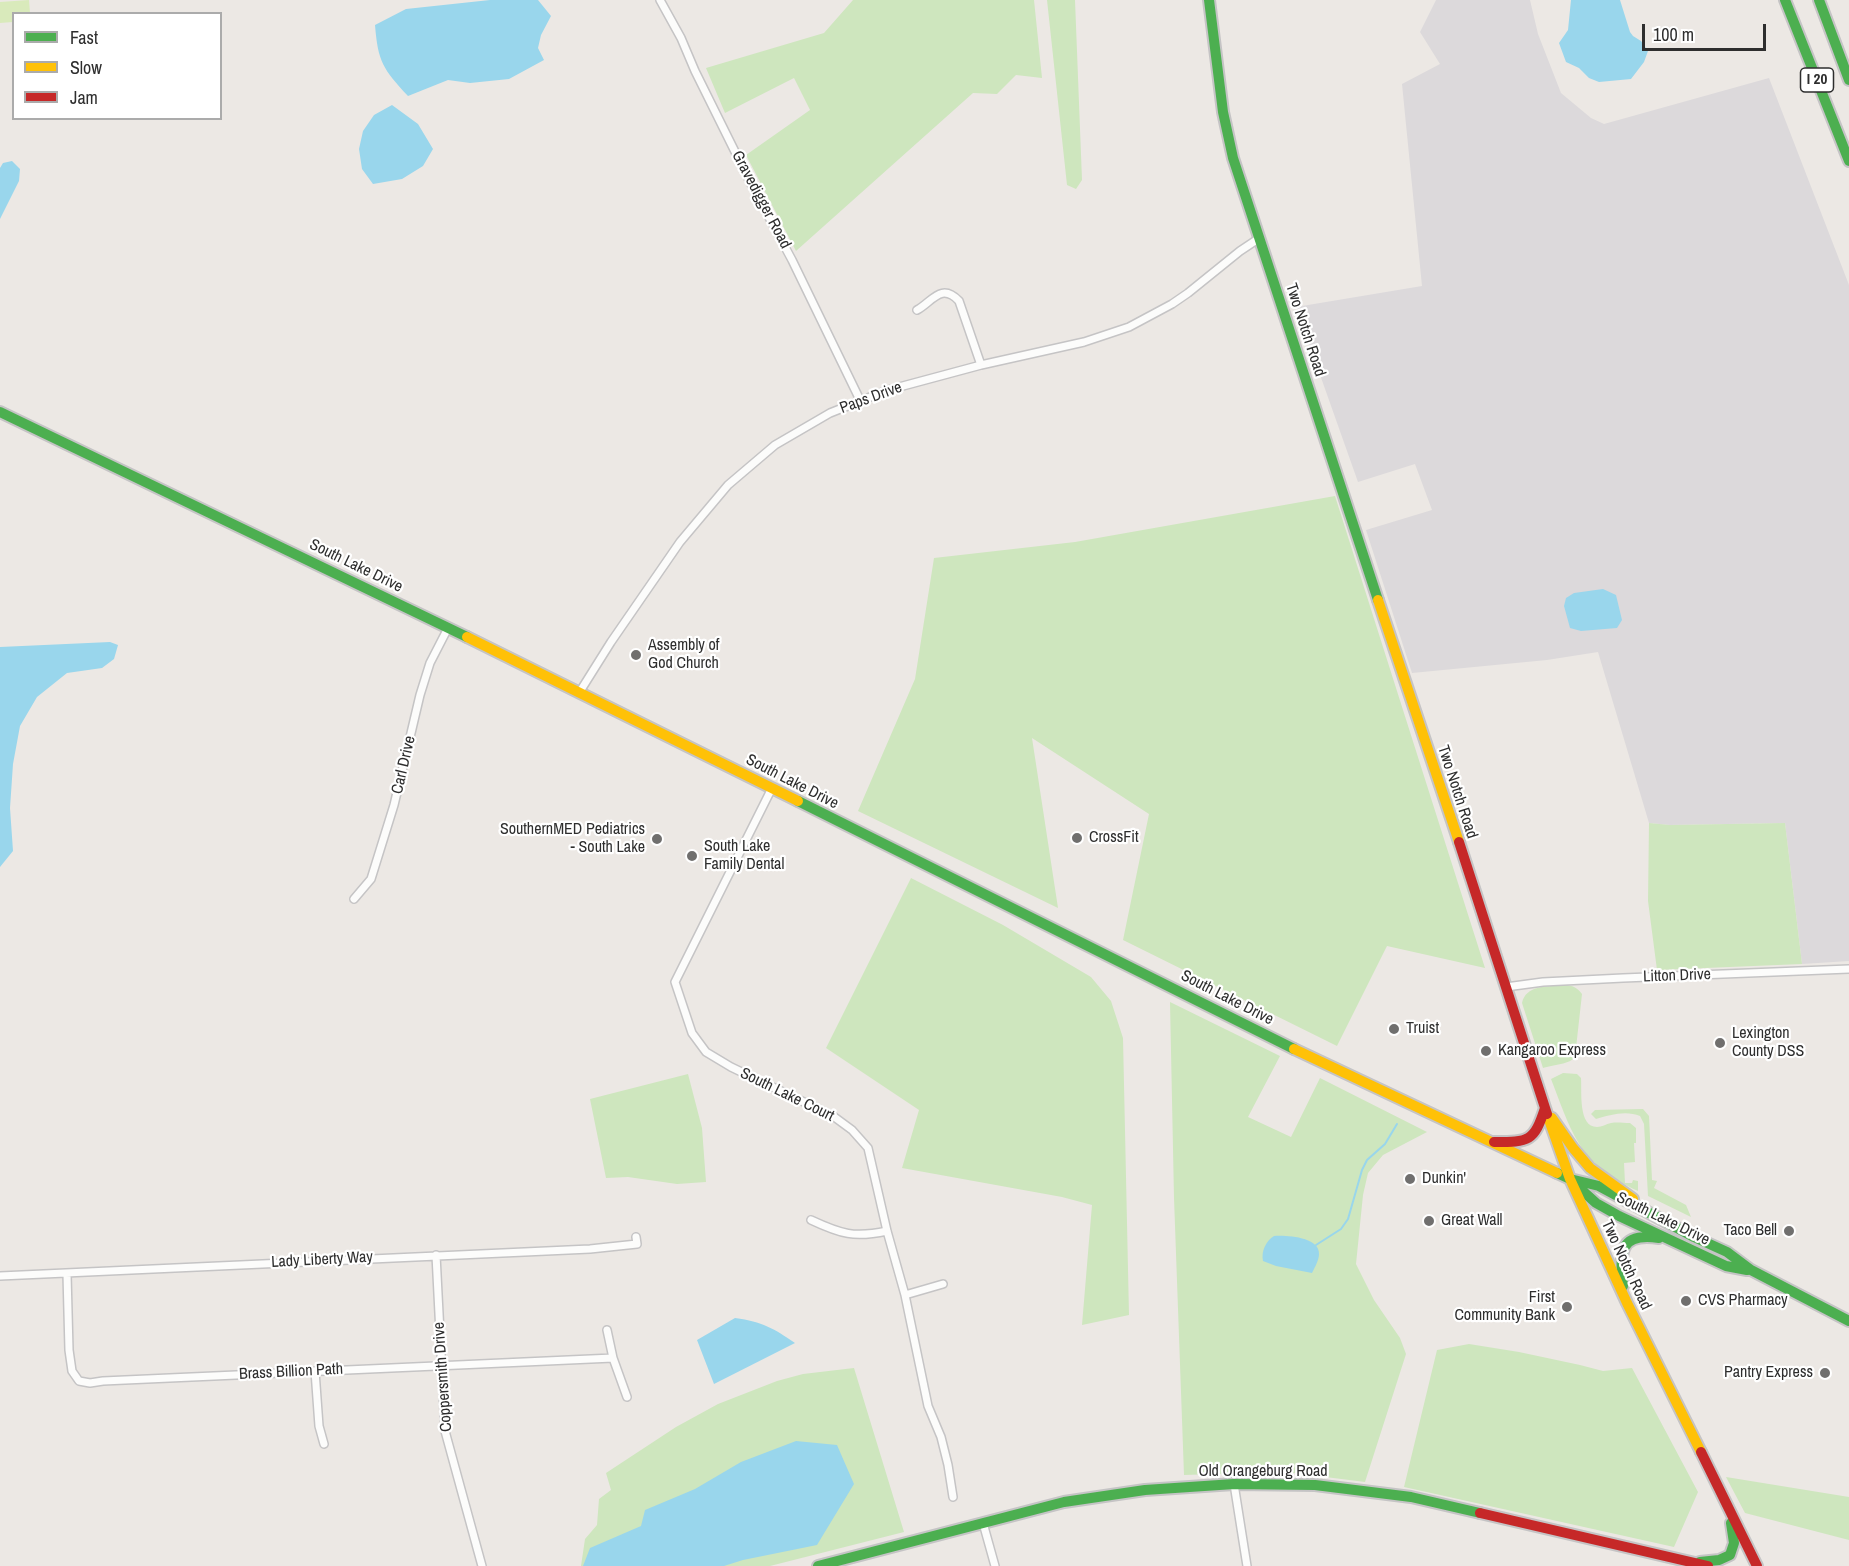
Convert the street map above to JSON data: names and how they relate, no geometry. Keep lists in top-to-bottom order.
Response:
{
  "streets": {
    "main road": [
      "I 20",
      "Two Notch Road",
      "South Lake Drive",
      "Old Orangeburg Road"
    ],
    "street": [
      "Gravedigger Road",
      "Paps Drive",
      "Carl Drive",
      "Litton Drive",
      "South Lake Court",
      "Lady Liberty Way",
      "Brass Billion Path",
      "Coppersmith Drive"
    ]
  },
  "crossings": [
    ["Gravedigger Road", "Paps Drive"],
    ["Two Notch Road", "Paps Drive"],
    ["Two Notch Road", "South Lake Drive"],
    ["Two Notch Road", "Litton Drive"],
    ["Paps Drive", "South Lake Drive"],
    ["South Lake Drive", "Carl Drive"],
    ["South Lake Drive", "South Lake Court"],
    ["Lady Liberty Way", "Brass Billion Path"],
    ["Lady Liberty Way", "Coppersmith Drive"],
    ["Brass Billion Path", "Coppersmith Drive"]
  ],
  "places": [
    "Assembly of God Church",
    "CrossFit",
    "SouthernMED Pediatrics - South Lake",
    "South Lake Family Dental",
    "Truist",
    "Lexington County DSS",
    "Kangaroo Express",
    "Dunkin'",
    "Great Wall",
    "Taco Bell",
    "CVS Pharmacy",
    "First Community Bank",
    "Pantry Express"
  ],
  "legend": ["Fast", "Slow", "Jam"],
  "scale_bar": "100 m"
}
